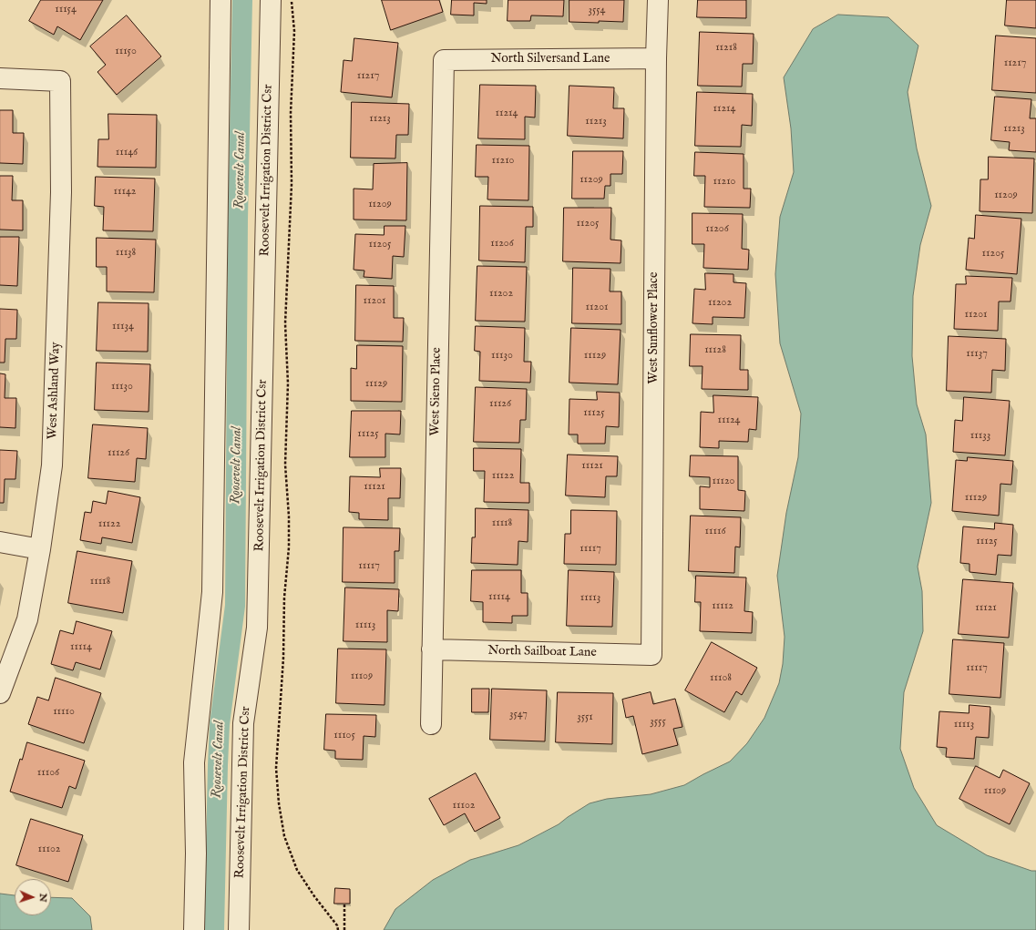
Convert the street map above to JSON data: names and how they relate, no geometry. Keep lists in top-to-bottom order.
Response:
{
  "streets": {
    "street": [
      "North Silversand Lane",
      "Roosevelt Irrigation District Csr",
      "West Sunflower Place",
      "West Ashland Way",
      "West Sieno Place",
      "North Sailboat Lane"
    ]
  },
  "crossings": [
    ["North Silversand Lane", "West Sunflower Place"],
    ["North Silversand Lane", "West Sieno Place"],
    ["West Sunflower Place", "North Sailboat Lane"],
    ["West Sieno Place", "North Sailboat Lane"]
  ],
  "water": ["Roosevelt Canal"],
  "house_numbers": [
    "11154",
    "3554",
    "11218",
    "11150",
    "11217",
    "11217",
    "11214",
    "11214",
    "11213",
    "11213",
    "11213",
    "11146",
    "11210",
    "11209",
    "11210",
    "11142",
    "11209",
    "11209",
    "11205",
    "11206",
    "11206",
    "11205",
    "11138",
    "11205",
    "11202",
    "11201",
    "11202",
    "11201",
    "11201",
    "11134",
    "11128",
    "11137",
    "11130",
    "11129",
    "11129",
    "11130",
    "11126",
    "11125",
    "11124",
    "11125",
    "11133",
    "11126",
    "11121",
    "11122",
    "11120",
    "11121",
    "11129",
    "11118",
    "11122",
    "11116",
    "11125",
    "11117",
    "11117",
    "11118",
    "11114",
    "11113",
    "11112",
    "11121",
    "11113",
    "11114",
    "11117",
    "11109",
    "11108",
    "11110",
    "3547",
    "3551",
    "3555",
    "11113",
    "11105",
    "11106",
    "11109",
    "11102",
    "11102"
  ],
  "north": "right"
}
